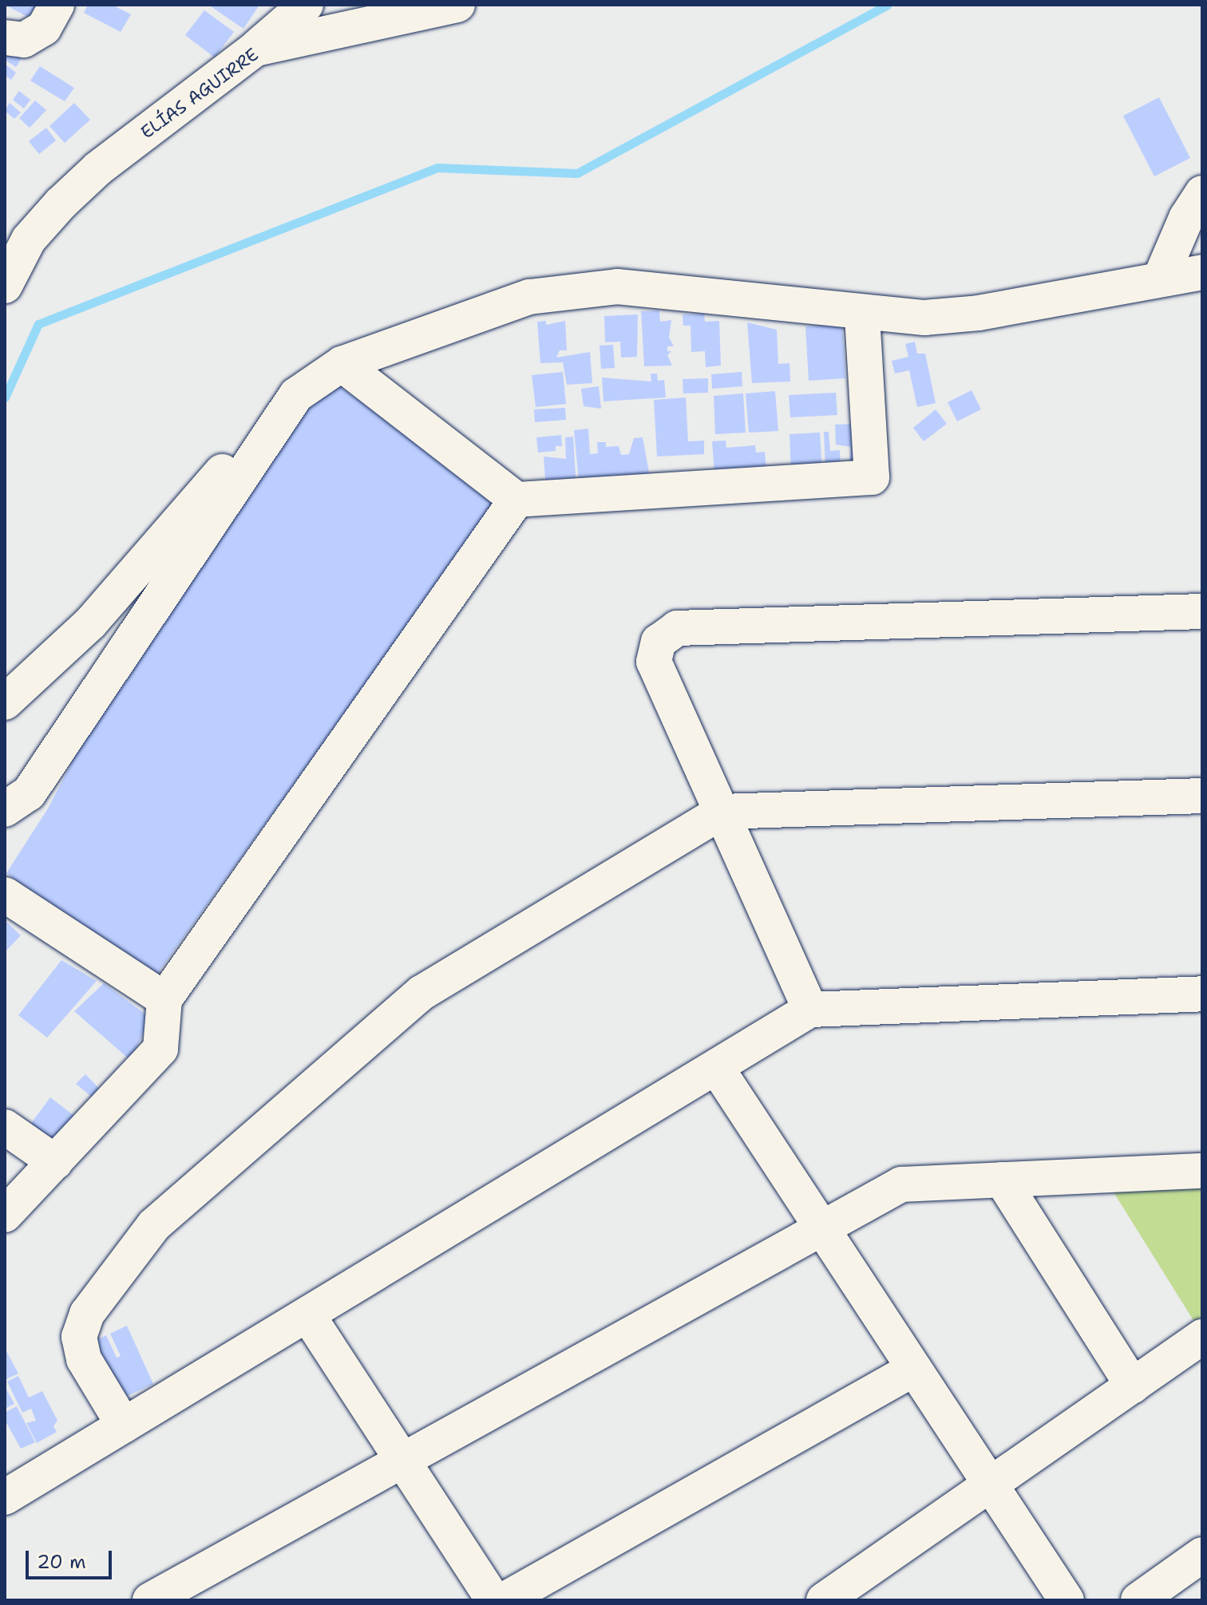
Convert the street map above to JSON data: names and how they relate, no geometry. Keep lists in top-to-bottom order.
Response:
{
  "streets": {
    "street": ["ELÍAS AGUIRRE"]
  },
  "scale_bar": "20 m"
}
